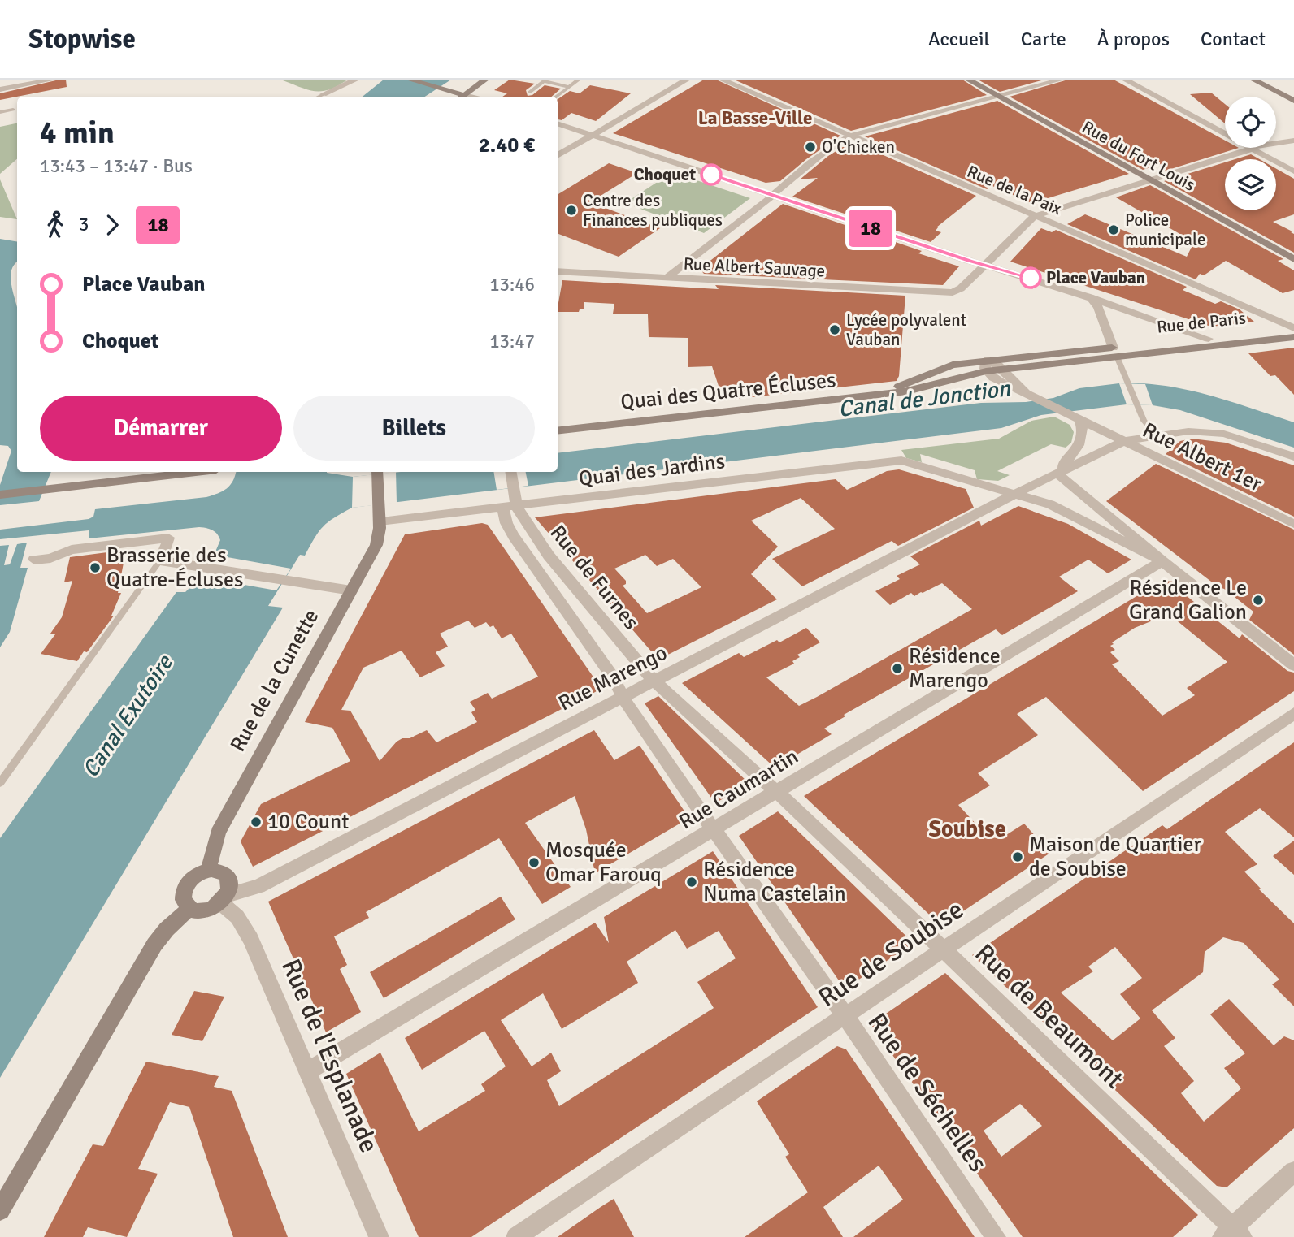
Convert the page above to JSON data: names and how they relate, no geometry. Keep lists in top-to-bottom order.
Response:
{
  "streets": {
    "main road": [
      "Rue du Fort Louis",
      "Rue de Paris",
      "Quai des Quatre Écluses",
      "Rue de la Cunette"
    ],
    "street": [
      "Rue de la Paix",
      "Rue Albert Sauvage",
      "Rue Albert 1er",
      "Quai des Jardins",
      "Rue de Furnes",
      "Rue Marengo",
      "Rue Caumartin",
      "Rue de Soubise",
      "Rue de Beaumont",
      "Rue de l'Esplanade",
      "Rue de Séchelles"
    ]
  },
  "crossings": [
    ["Rue de la Paix", "Rue de Paris"],
    ["Quai des Quatre Écluses", "Rue Albert 1er"],
    ["Rue Albert 1er", "Rue Marengo"],
    ["Quai des Jardins", "Rue de Furnes"],
    ["Quai des Jardins", "Rue Marengo"],
    ["Quai des Jardins", "Rue de la Cunette"],
    ["Quai des Jardins", "Rue Caumartin"],
    ["Rue de Furnes", "Rue Marengo"],
    ["Rue de Furnes", "Rue de Beaumont"],
    ["Rue de Furnes", "Rue de Séchelles"],
    ["Rue Marengo", "Rue de la Cunette"],
    ["Rue Marengo", "Rue de Beaumont"],
    ["Rue Marengo", "Rue de l'Esplanade"],
    ["Rue Marengo", "Rue de Séchelles"],
    ["Rue de la Cunette", "Rue de l'Esplanade"],
    ["Rue Caumartin", "Rue de Beaumont"],
    ["Rue Caumartin", "Rue de l'Esplanade"],
    ["Rue Caumartin", "Rue de Séchelles"],
    ["Rue de Soubise", "Rue de Beaumont"],
    ["Rue de Soubise", "Rue de Séchelles"]
  ],
  "districts": ["La Basse-Ville", "Soubise"],
  "water": ["Canal de Jonction", "Canal Exutoire"],
  "places": [
    "O'Chicken",
    "Choquet",
    "Centre des Finances publiques",
    "Police municipale",
    "Place Vauban",
    "Lycée polyvalent Vauban",
    "Brasserie des Quatre-Écluses",
    "Résidence Le Grand Galion",
    "Résidence Marengo",
    "10 Count",
    "Maison de Quartier de Soubise",
    "Mosquée Omar Farouq",
    "Résidence Numa Castelain"
  ],
  "lines": ["bus line 18"],
  "page": {
    "header": "Stopwise",
    "nav": [
      "Accueil",
      "Carte",
      "À propos",
      "Contact"
    ],
    "on_map": "18",
    "heading": ["4 min", "13:43 – 13:47 · Bus", "2.40 €"],
    "legs": ["3", "18"],
    "list": [
      {
        "name": "Place Vauban",
        "value": "13:46"
      },
      {
        "name": "Choquet",
        "value": "13:47"
      }
    ],
    "buttons": ["Démarrer", "Billets"]
  }
}
